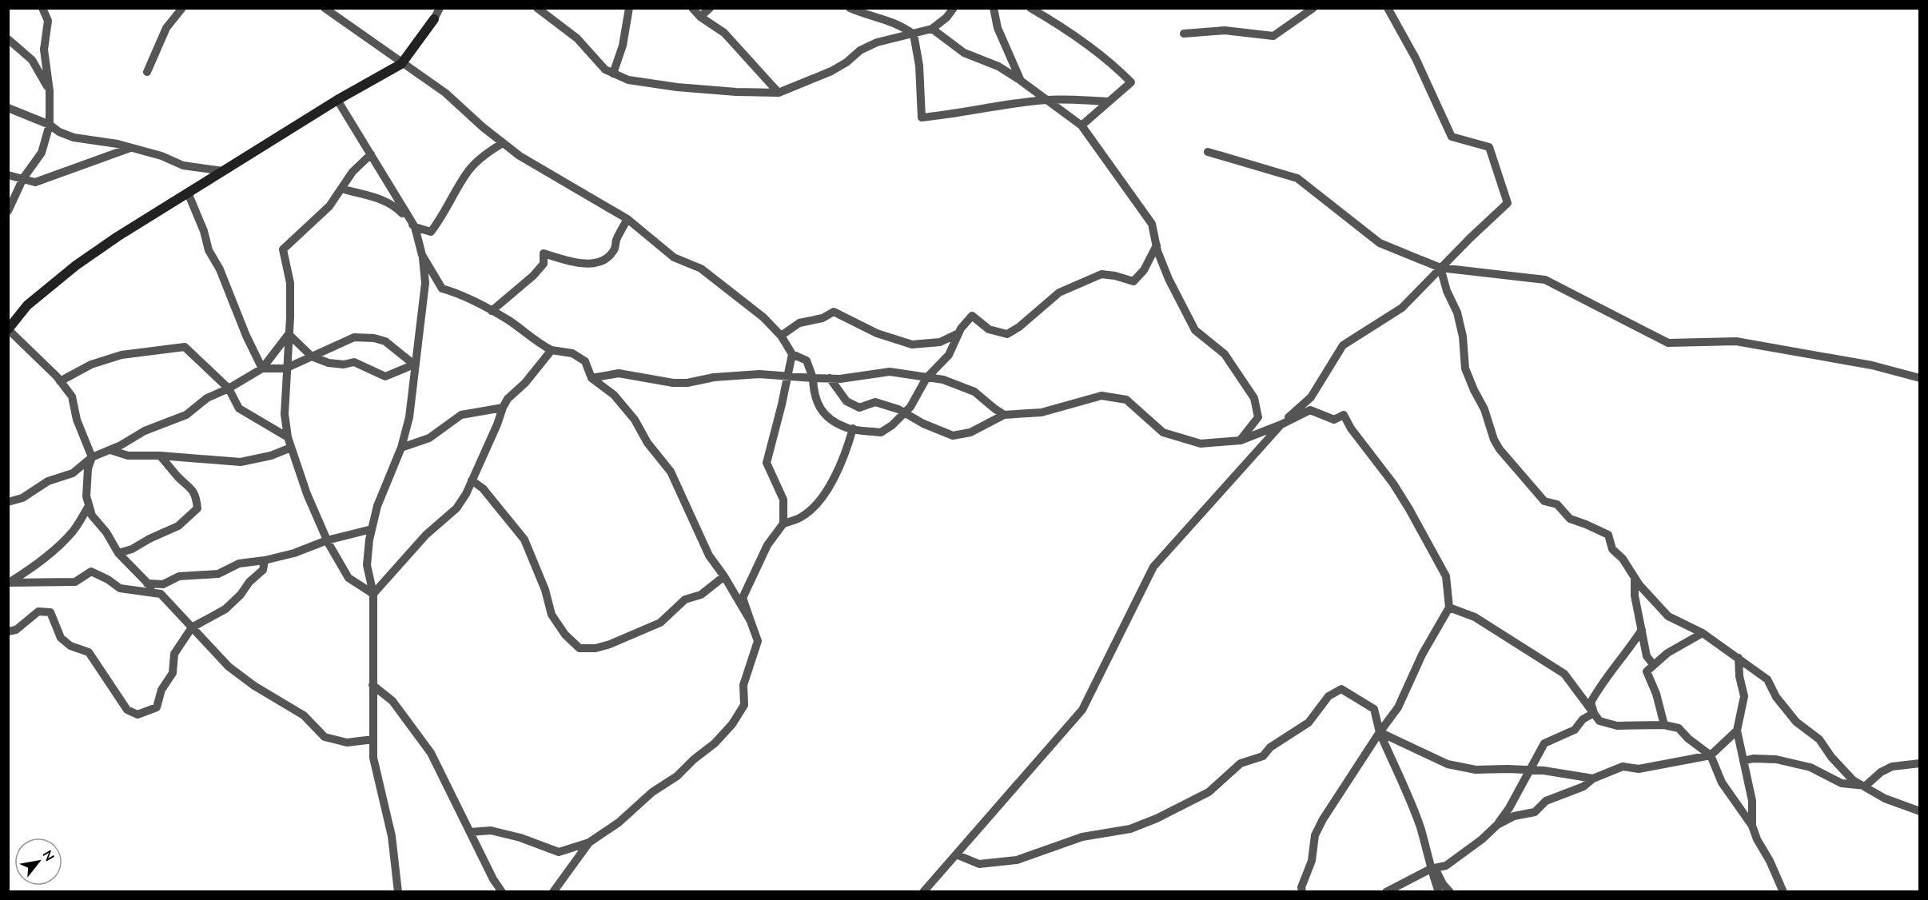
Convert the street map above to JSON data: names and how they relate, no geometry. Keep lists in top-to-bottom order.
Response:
{
  "north": "top right"
}
